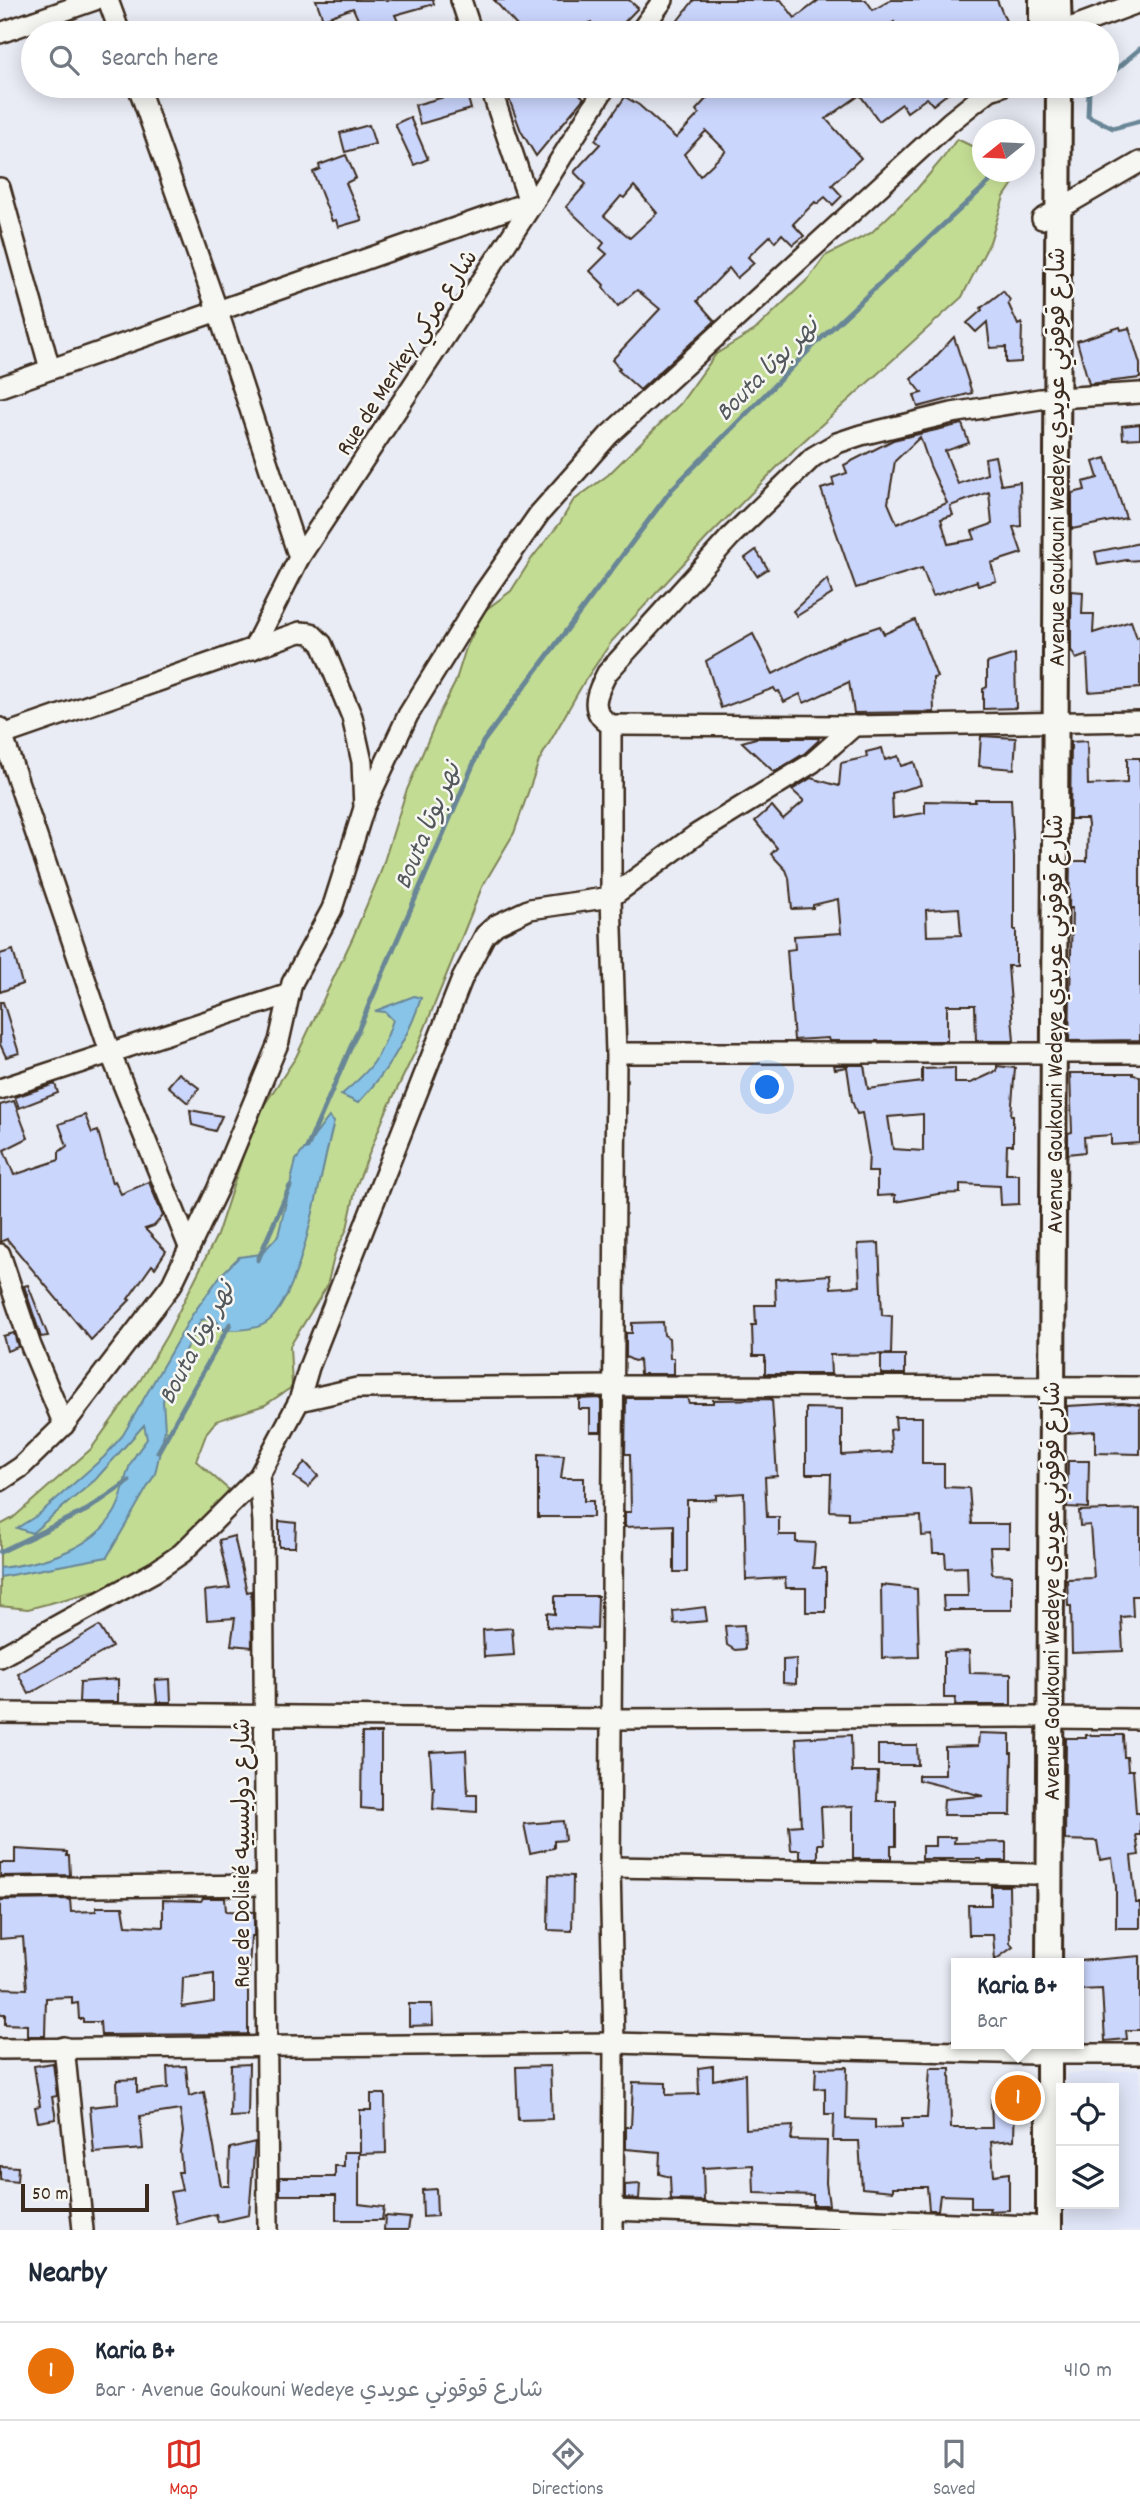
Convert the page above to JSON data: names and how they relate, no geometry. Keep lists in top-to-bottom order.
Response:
{
  "streets": {
    "street": ["Rue de Merkey شارع مركي", "Avenue Goukouni Wedeye شارع قوقوني عويدي", "Rue de Dolisié شارع دوليسييه"]
  },
  "water": ["Bouta نهر بوتا"],
  "scale_bar": "50 m",
  "north": "left",
  "page": {
    "search": "Search here",
    "popup": ["Karia B+", "Bar"],
    "pins": "1",
    "scale": "50 m",
    "heading": "Nearby",
    "list": [
      {
        "mark": "1",
        "name": "Karia B+",
        "note": "Bar · Avenue Goukouni Wedeye شارع قوقوني عويدي",
        "value": "410 m"
      }
    ],
    "nav": ["Map", "Directions", "Saved"]
  }
}
